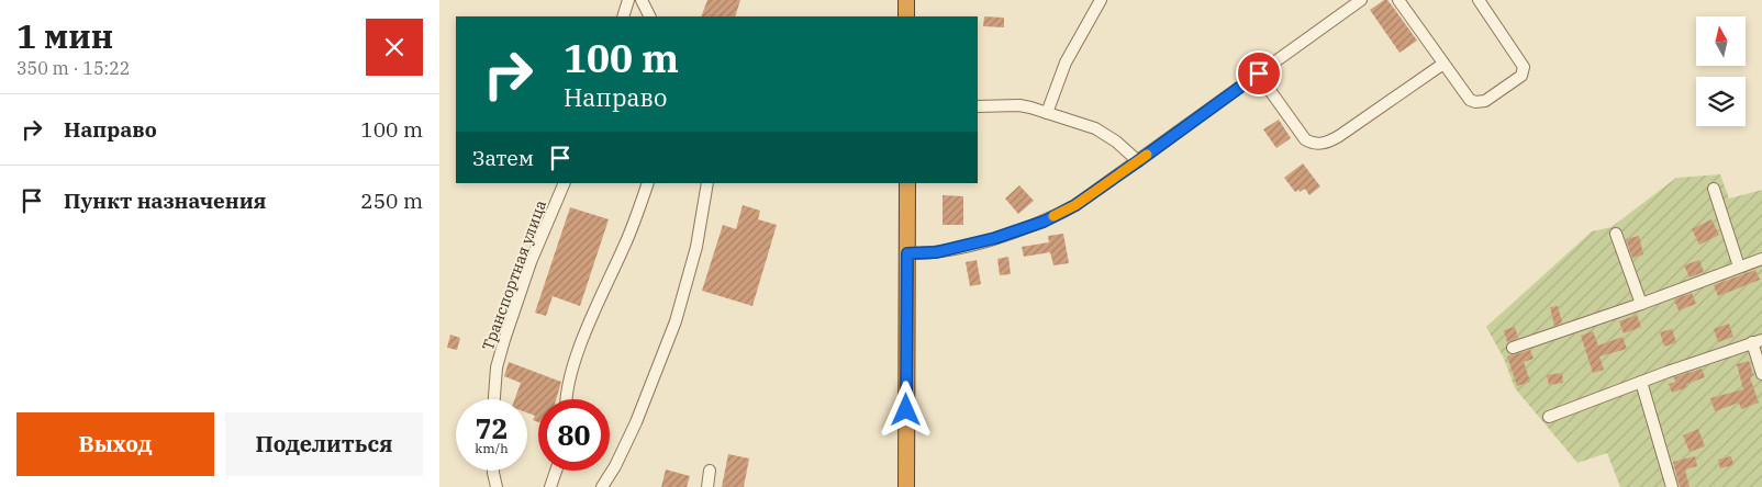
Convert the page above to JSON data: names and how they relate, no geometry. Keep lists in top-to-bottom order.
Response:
{
  "streets": {
    "street": ["Транспортная улица"]
  },
  "north": "top",
  "page": {
    "heading": ["1 мин", "350 m · 15:22"],
    "turn": ["100 m", "Направо"],
    "list": [
      {
        "name": "Направо",
        "value": "100 m"
      },
      {
        "name": "Пункт назначения",
        "value": "250 m"
      }
    ],
    "then": "Затем",
    "speed": "72 km/h",
    "limit": "80",
    "buttons": ["Выход", "Поделиться"]
  }
}
